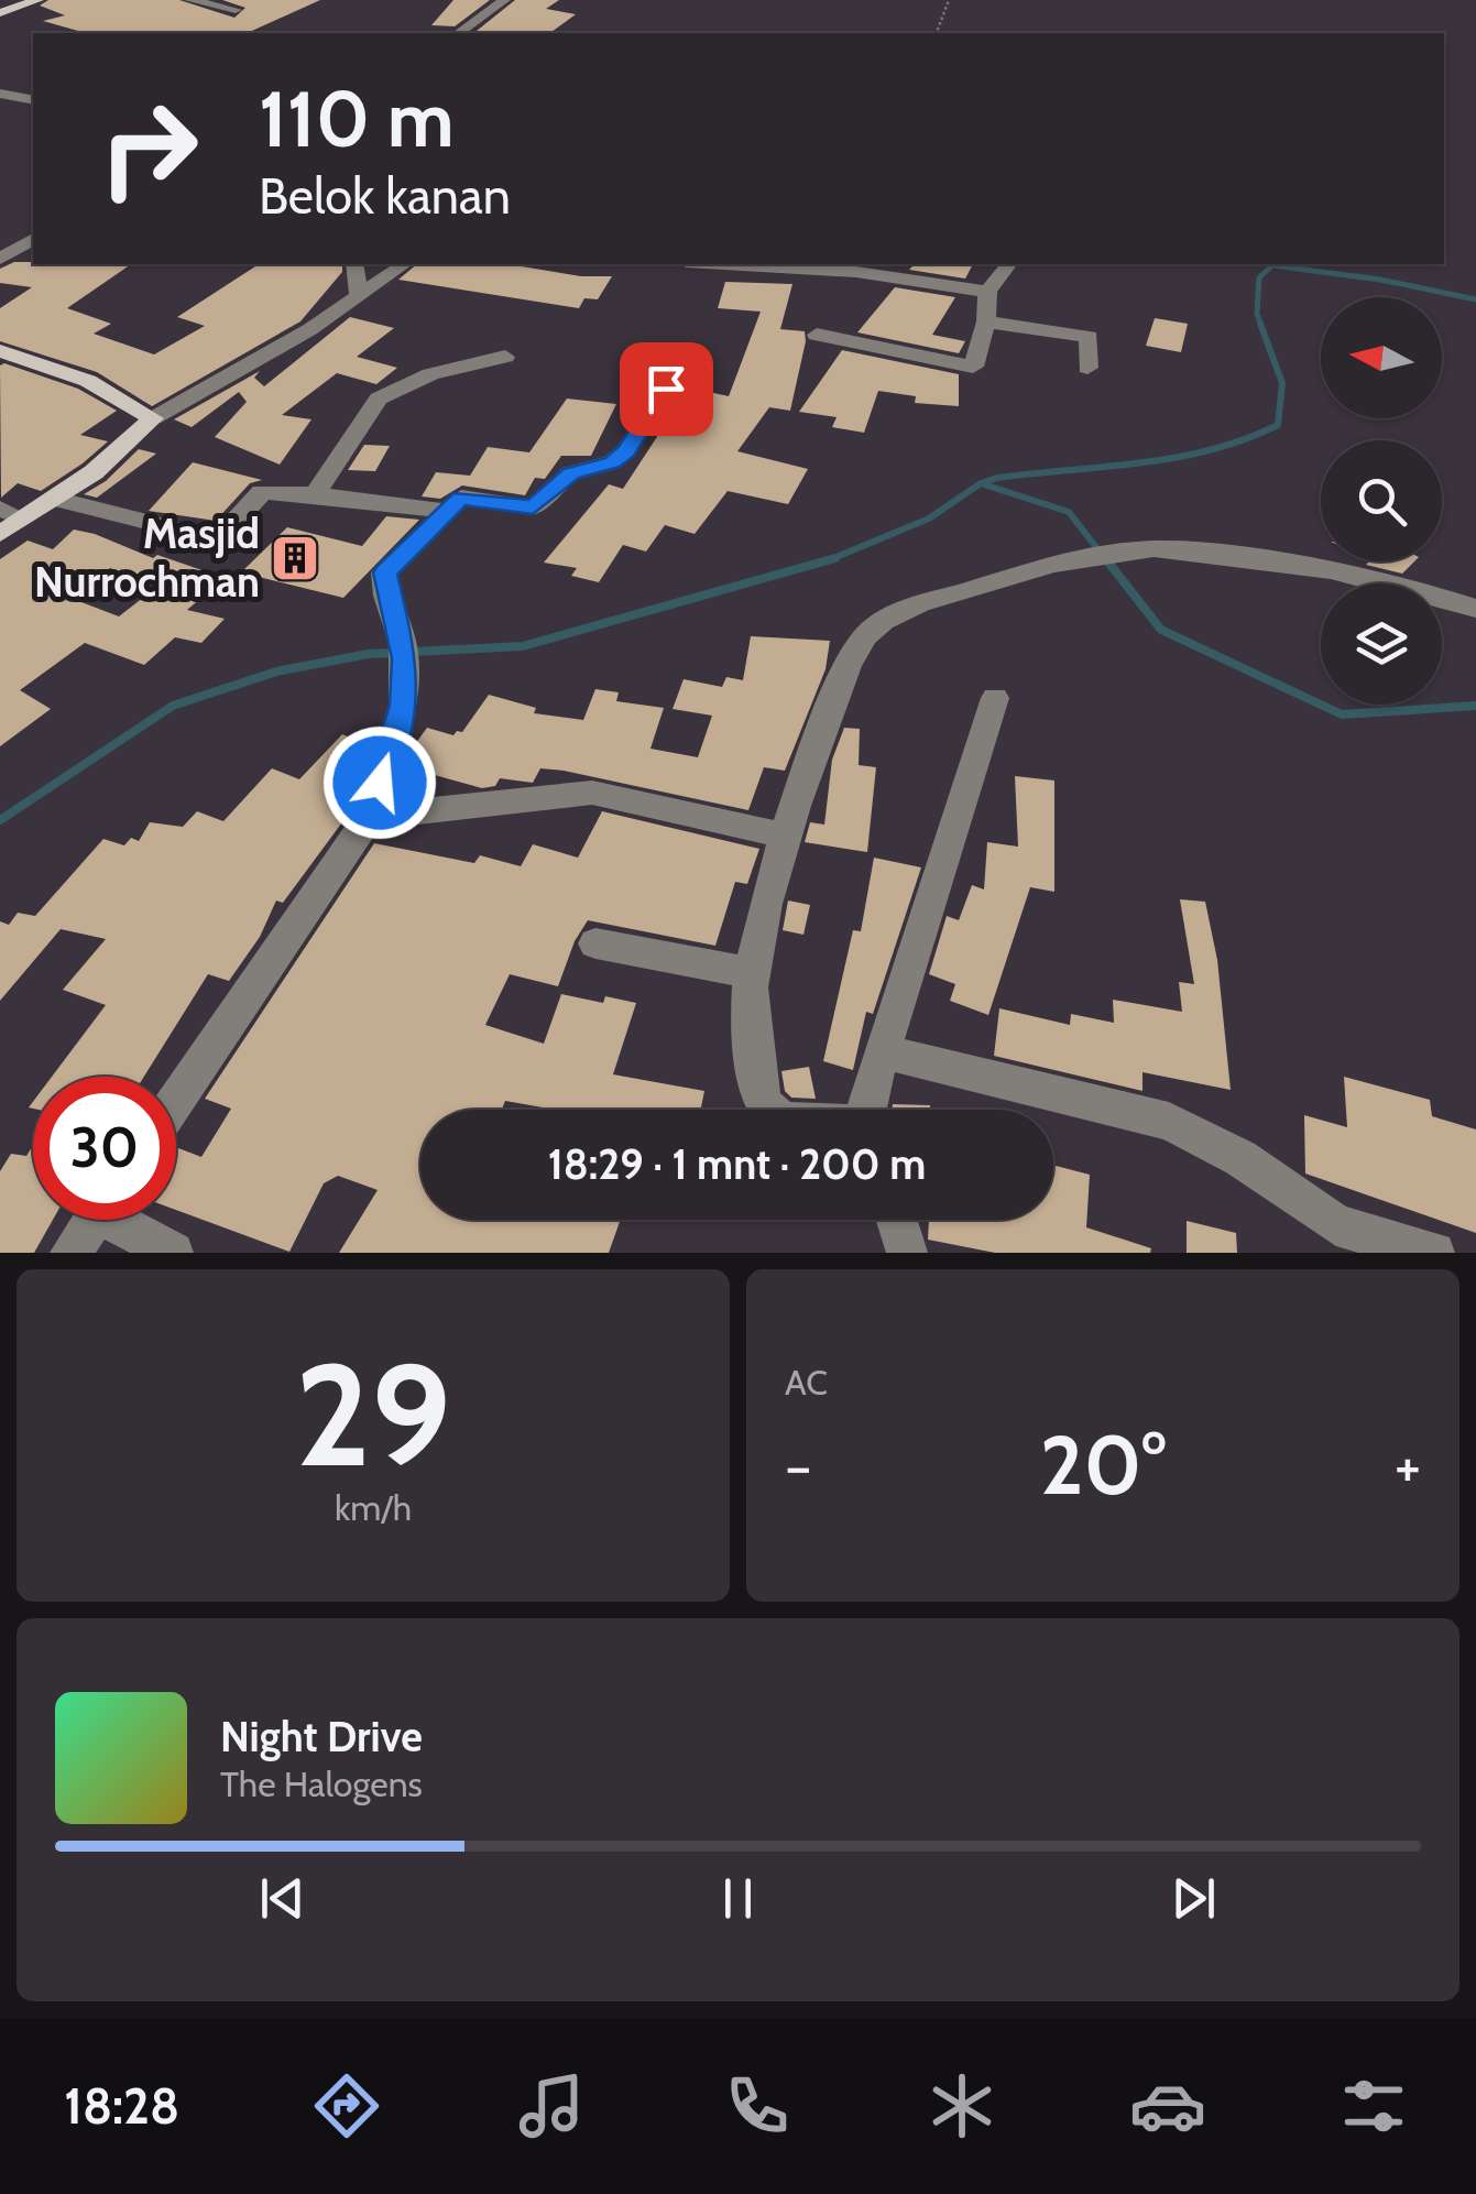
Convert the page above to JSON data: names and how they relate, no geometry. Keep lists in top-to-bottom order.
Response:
{
  "places": {
    "building": ["Masjid Nurrochman"]
  },
  "north": "left",
  "page": {
    "turn": ["110 m", "Belok kanan"],
    "limit": "30",
    "trip": "18:29 · 1 mnt · 200 m",
    "tile": [
      ["29", "km/h"],
      "AC"
    ],
    "heat": ["−", "20°", "+"],
    "song": ["Night Drive", "The Halogens"],
    "tabs": "18:28"
  }
}
